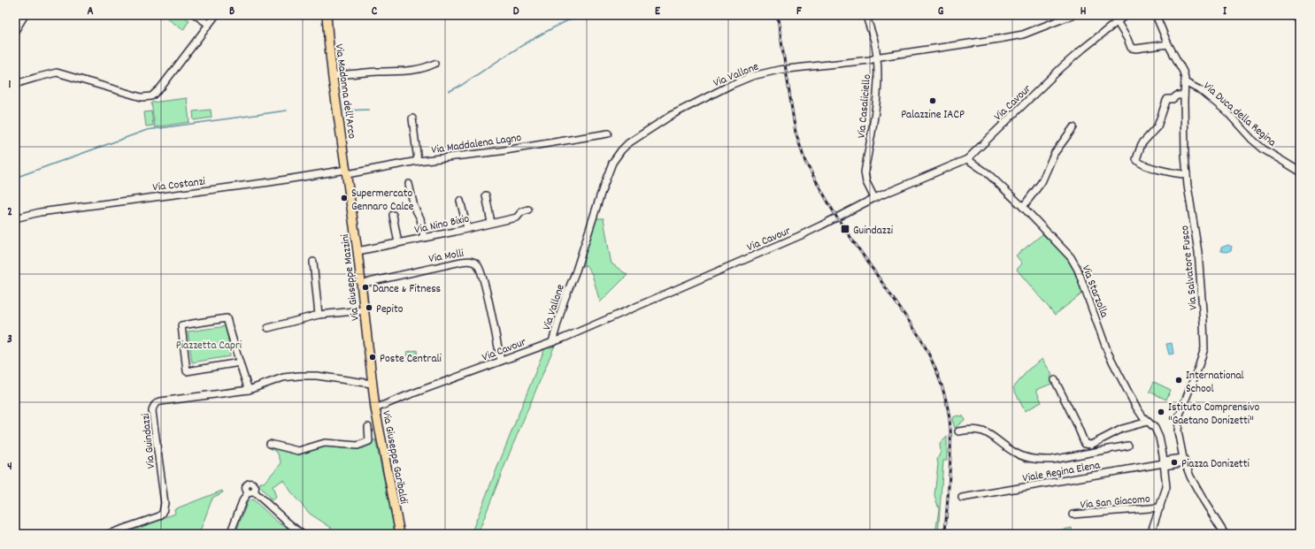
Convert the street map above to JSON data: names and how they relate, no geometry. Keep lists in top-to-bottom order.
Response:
{
  "streets": {
    "main road": ["Via Madonna dell'Arco", "Via Giuseppe Mazzini", "Via Giuseppe Garibaldi"],
    "street": [
      "Via Vallone",
      "Via Cavour",
      "Via Casaliciello",
      "Via Duca della Regina",
      "Via Maddalena Lagno",
      "Via Costanzi",
      "Via Nino Bixio",
      "Via Molli",
      "Via Salvatore Fusco",
      "Via Starzolla",
      "Via Guindazzi",
      "Viale Regina Elena",
      "Via San Giacomo"
    ]
  },
  "crossings": [
    ["Via Vallone", "Via Cavour"],
    ["Via Vallone", "Via Casaliciello"],
    ["Via Madonna dell'Arco", "Via Maddalena Lagno"],
    ["Via Madonna dell'Arco", "Via Costanzi"],
    ["Via Madonna dell'Arco", "Via Giuseppe Mazzini"],
    ["Via Cavour", "Via Casaliciello"],
    ["Via Cavour", "Via Molli"],
    ["Via Cavour", "Via Starzolla"],
    ["Via Cavour", "Via Giuseppe Garibaldi"],
    ["Via Duca della Regina", "Via Salvatore Fusco"],
    ["Via Maddalena Lagno", "Via Costanzi"],
    ["Via Maddalena Lagno", "Via Giuseppe Mazzini"],
    ["Via Costanzi", "Via Giuseppe Mazzini"],
    ["Via Nino Bixio", "Via Giuseppe Mazzini"],
    ["Via Molli", "Via Giuseppe Mazzini"],
    ["Via Salvatore Fusco", "Viale Regina Elena"],
    ["Via Giuseppe Mazzini", "Via Guindazzi"],
    ["Via Giuseppe Mazzini", "Via Giuseppe Garibaldi"],
    ["Via Starzolla", "Viale Regina Elena"],
    ["Via Starzolla", "Via San Giacomo"],
    ["Via Guindazzi", "Via Giuseppe Garibaldi"],
    ["Viale Regina Elena", "Via San Giacomo"]
  ],
  "parks": ["Piazzetta Capri"],
  "places": {
    "other": [
      "Palazzine IACP",
      "Supermercato Gennaro Calce",
      "Dance & Fitness",
      "Pepito",
      "Poste Centrali",
      "International School",
      "Istituto Comprensivo \"Gaetano Donizetti\"",
      "Piazza Donizetti"
    ],
    "transit": ["Guindazzi"]
  },
  "grid": {
    "columns": [
      "A",
      "B",
      "C",
      "D",
      "E",
      "F",
      "G",
      "H",
      "I"
    ],
    "rows": [
      "1",
      "2",
      "3",
      "4"
    ]
  }
}
